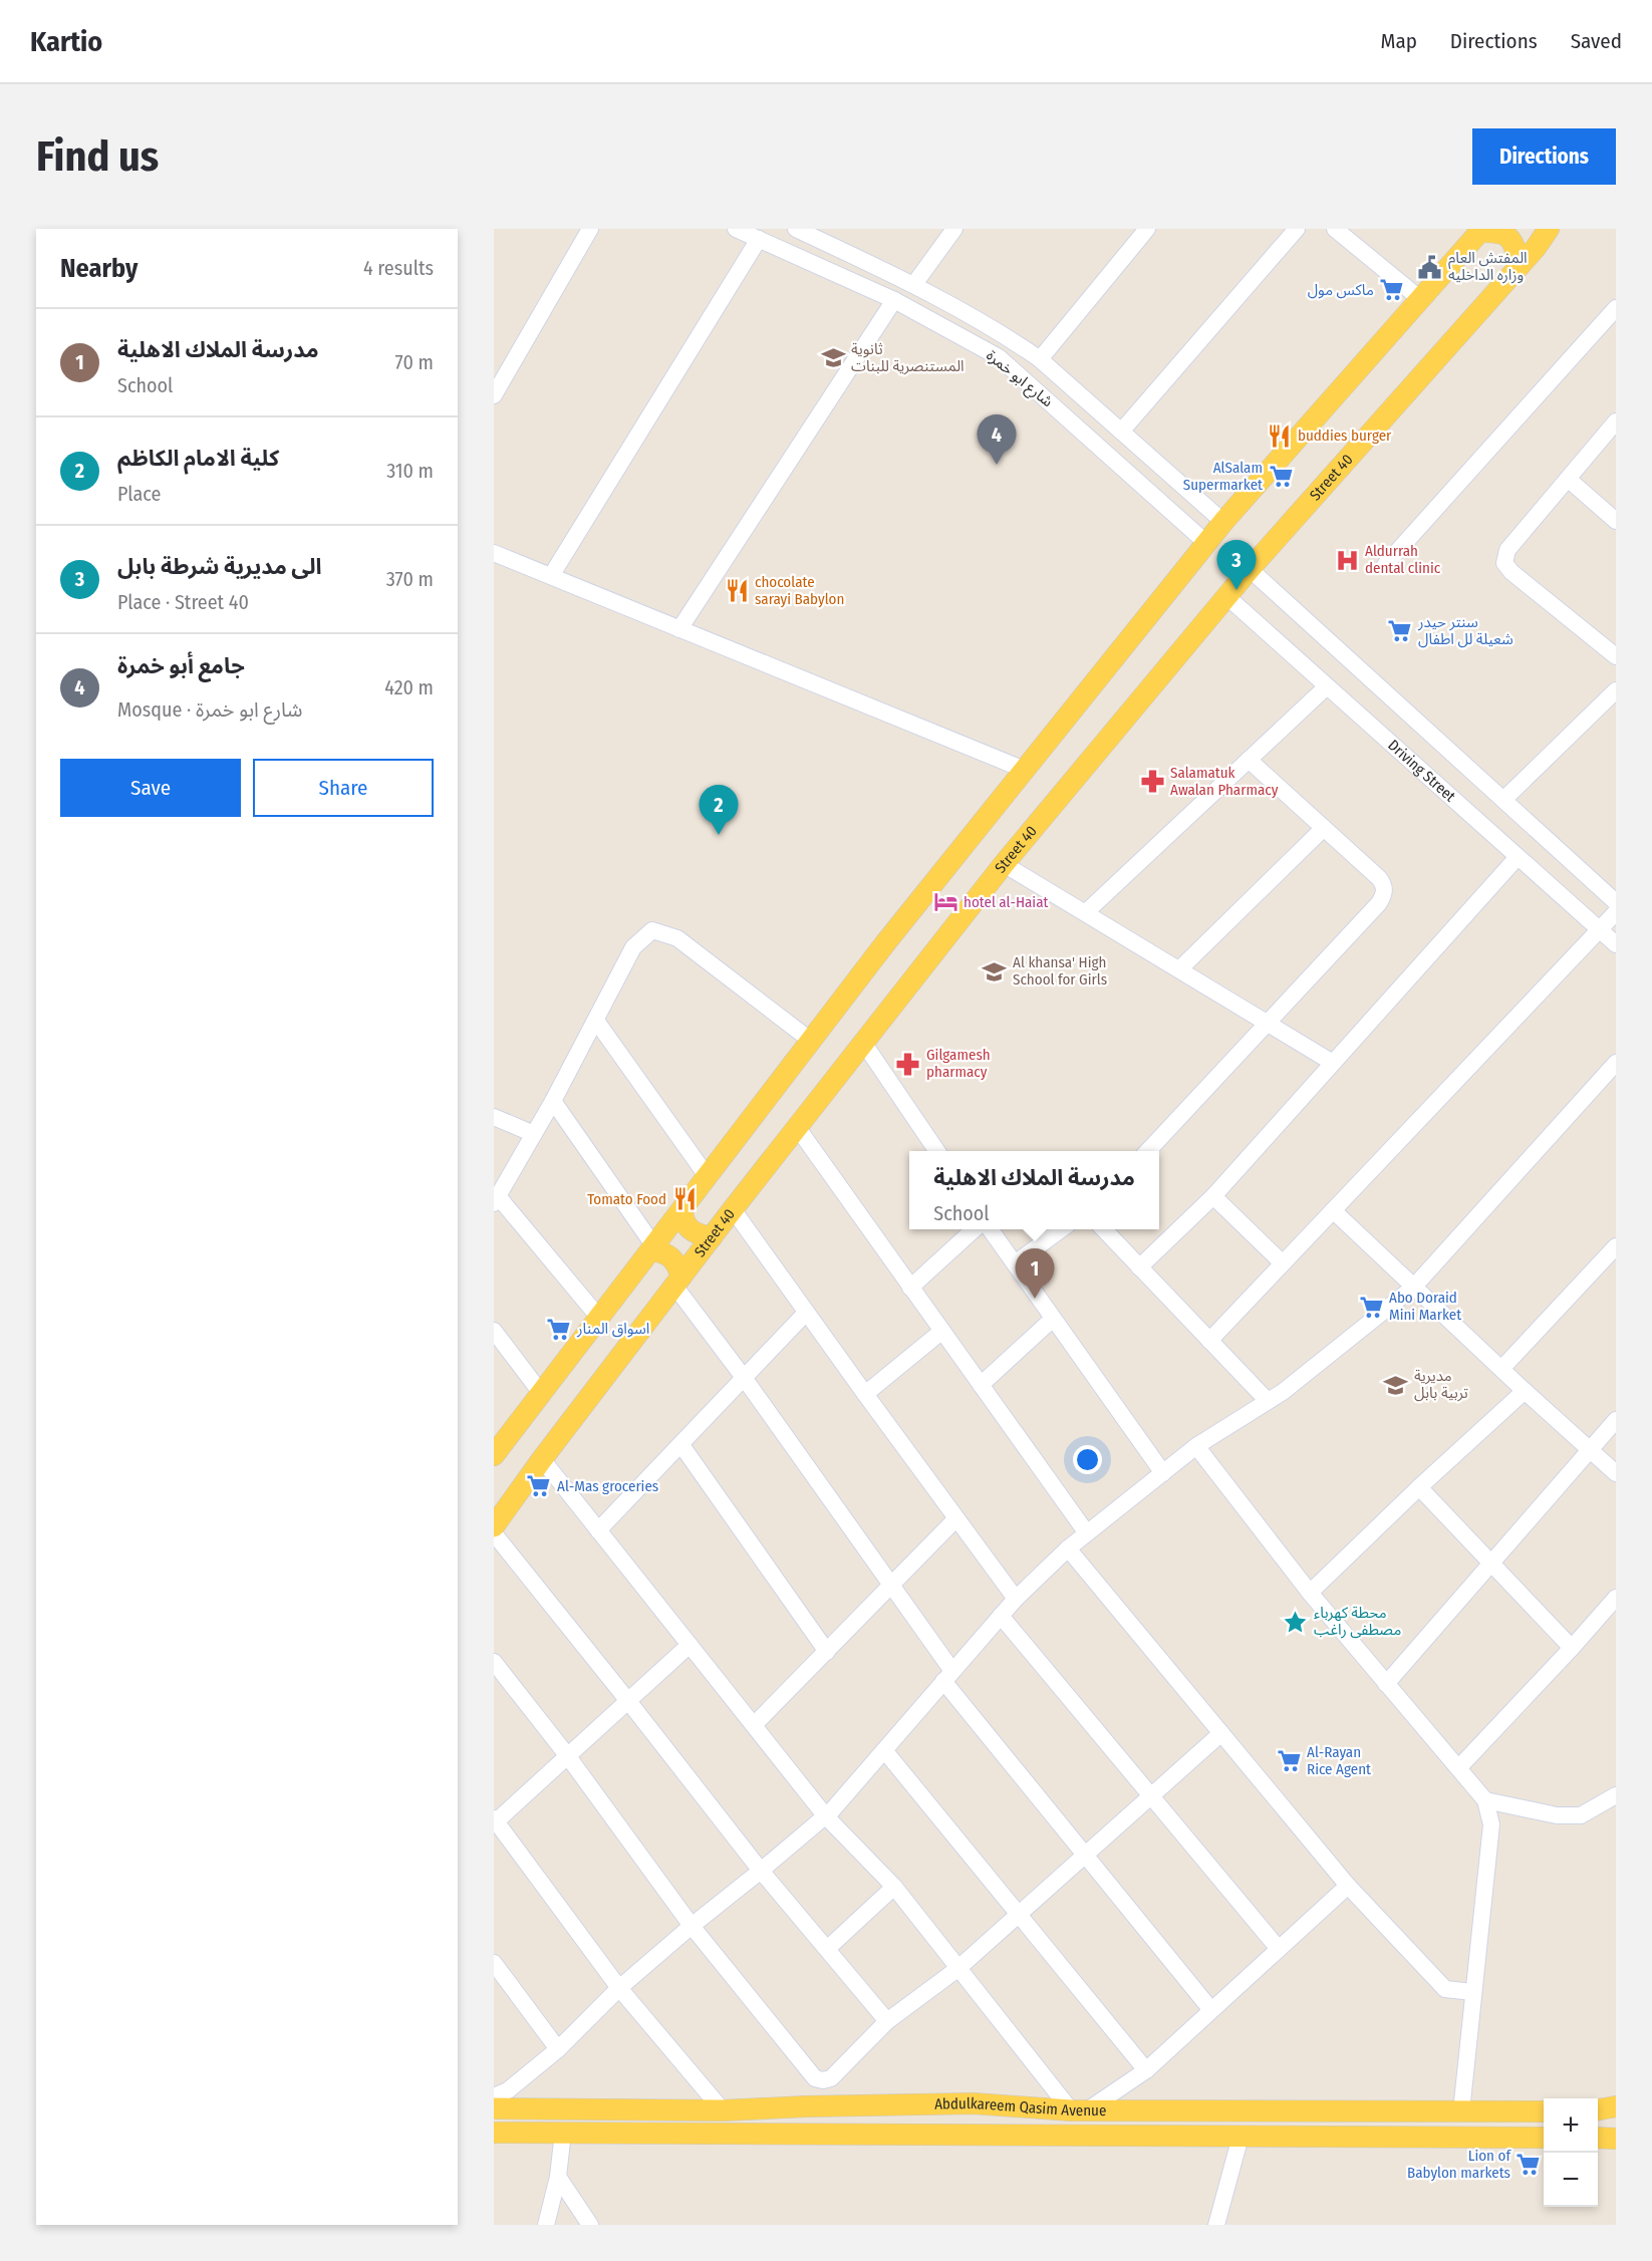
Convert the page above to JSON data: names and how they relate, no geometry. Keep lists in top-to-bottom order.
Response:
{
  "streets": {
    "main road": ["Street 40", "Abdulkareem Qasim Avenue"],
    "street": ["شارع ابو خمرة", "Driving Street"]
  },
  "crossings": [
    ["Street 40", "Driving Street"]
  ],
  "places": {
    "public building": ["المفتش العام وزاره الداخليه"],
    "supermarket": [
      "ماكس مول",
      "AlSalam Supermarket",
      "سنتر حيدر شعيلة لل اطفال",
      "Abo Doraid Mini Market",
      "اسواق المنار",
      "Al-Mas groceries",
      "Al-Rayan Rice Agent",
      "Lion of Babylon markets"
    ],
    "school or university": ["ثانوية المستنصرية للبنات", "Al khansa' High School for Girls", "مديرية تربية بابل"],
    "restaurant": ["buddies burger", "chocolate sarayi Babylon", "Tomato Food"],
    "hospital": ["Aldurrah dental clinic"],
    "pharmacy": ["Salamatuk Awalan Pharmacy", "Gilgamesh pharmacy"],
    "hotel": ["hotel al-Haiat"],
    "place": ["محطة كهرباء مصطفى راغب"]
  },
  "page": {
    "header": "Kartio",
    "nav": ["Map", "Directions", "Saved"],
    "buttons": [
      "Directions",
      ["Save", "Share"]
    ],
    "title": "Find us",
    "heading": ["Nearby", "4 results"],
    "list": [
      {
        "mark": "1",
        "name": "مدرسة الملاك الاهلية",
        "note": "School",
        "value": "70 m"
      },
      {
        "mark": "2",
        "name": "كلية الامام الكاظم",
        "note": "Place",
        "value": "310 m"
      },
      {
        "mark": "3",
        "name": "الى مديرية شرطة بابل",
        "note": "Place · Street 40",
        "value": "370 m"
      },
      {
        "mark": "4",
        "name": "جامع أبو خمرة",
        "note": "Mosque · شارع ابو خمرة",
        "value": "420 m"
      }
    ],
    "pins": [
      "4",
      "3",
      "2",
      "1"
    ],
    "popup": ["مدرسة الملاك الاهلية", "School"],
    "map_buttons": ["+", "−"]
  }
}
